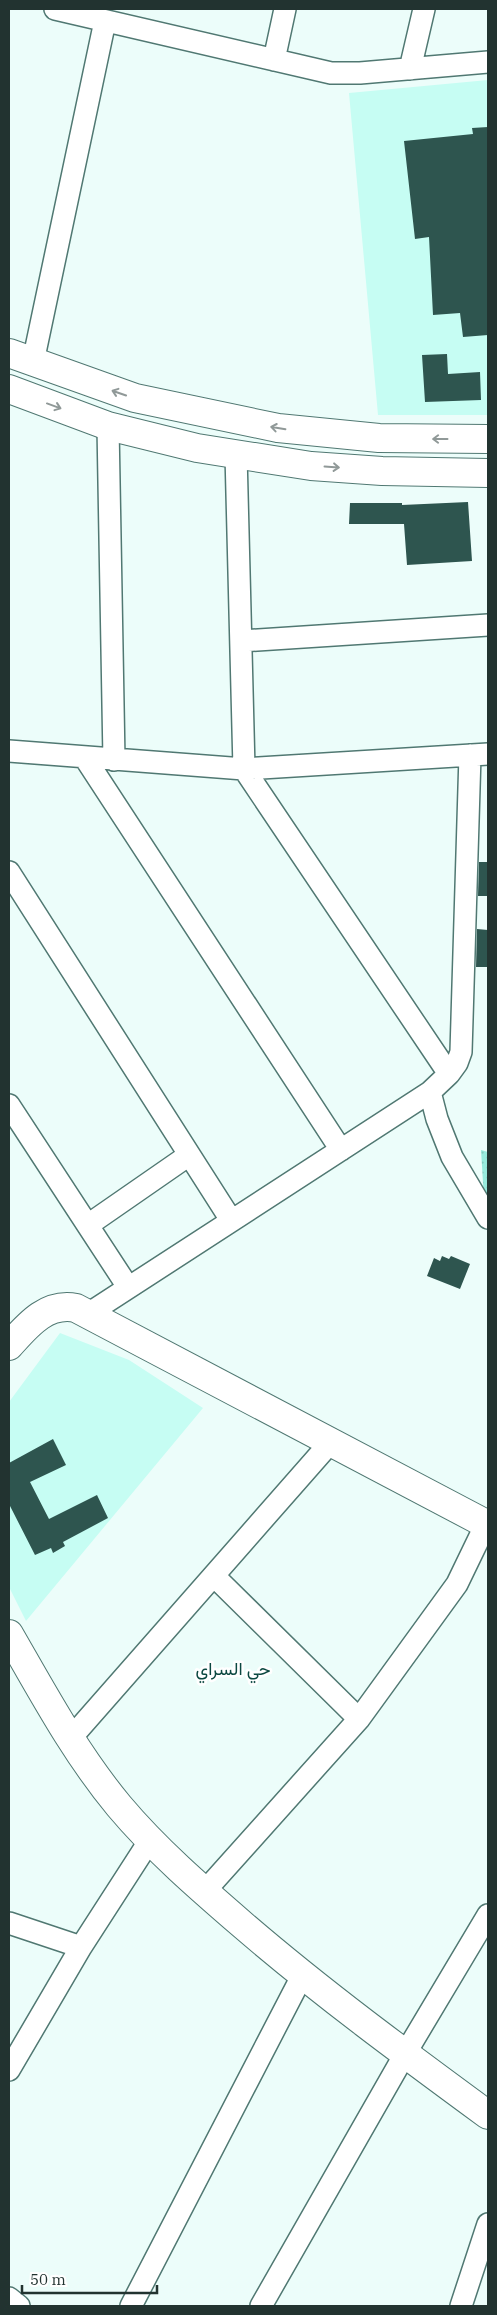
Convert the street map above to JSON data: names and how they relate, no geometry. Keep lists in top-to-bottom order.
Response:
{
  "districts": ["حي السراي"],
  "scale_bar": "50 m"
}
